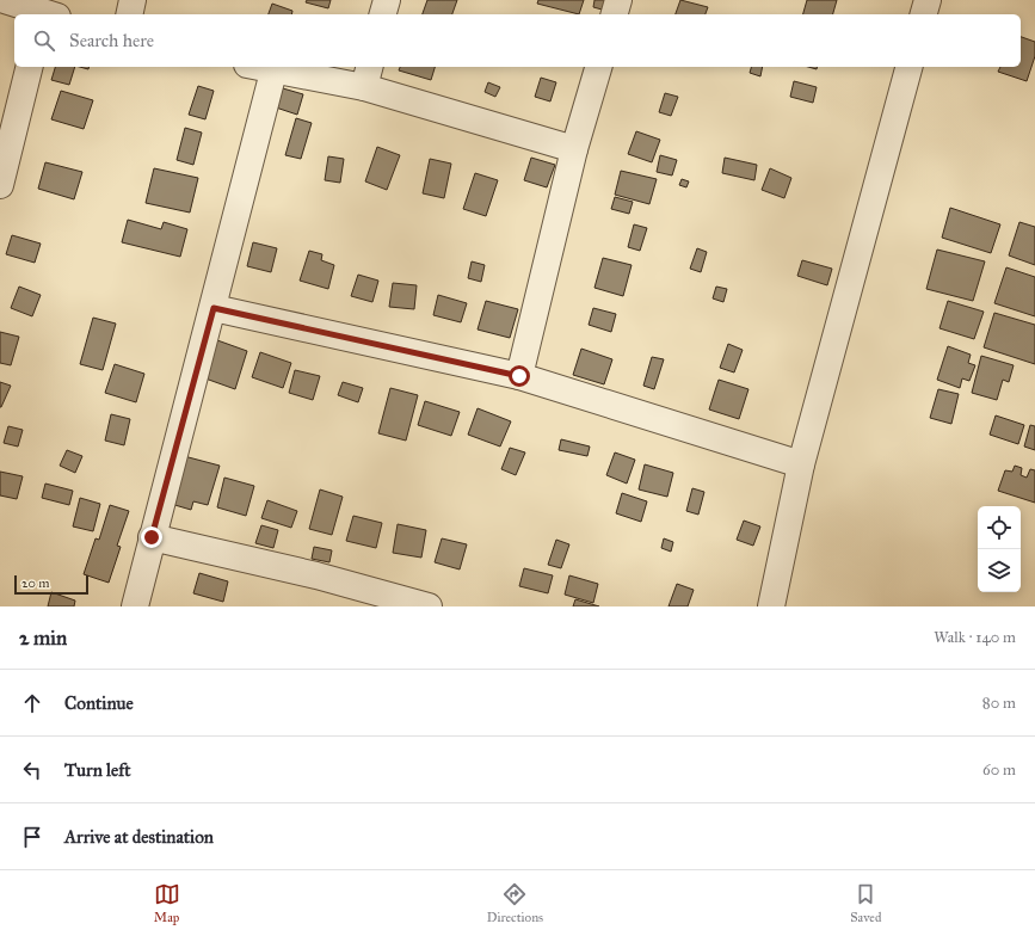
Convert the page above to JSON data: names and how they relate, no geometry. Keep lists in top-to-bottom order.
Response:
{
  "scale_bar": "20 m",
  "page": {
    "search": "Search here",
    "scale": "20 m",
    "heading": ["2 min", "Walk · 140 m"],
    "list": [
      ["Continue", "80 m"],
      ["Turn left", "60 m"],
      "Arrive at destination"
    ],
    "nav": ["Map", "Directions", "Saved"]
  }
}
